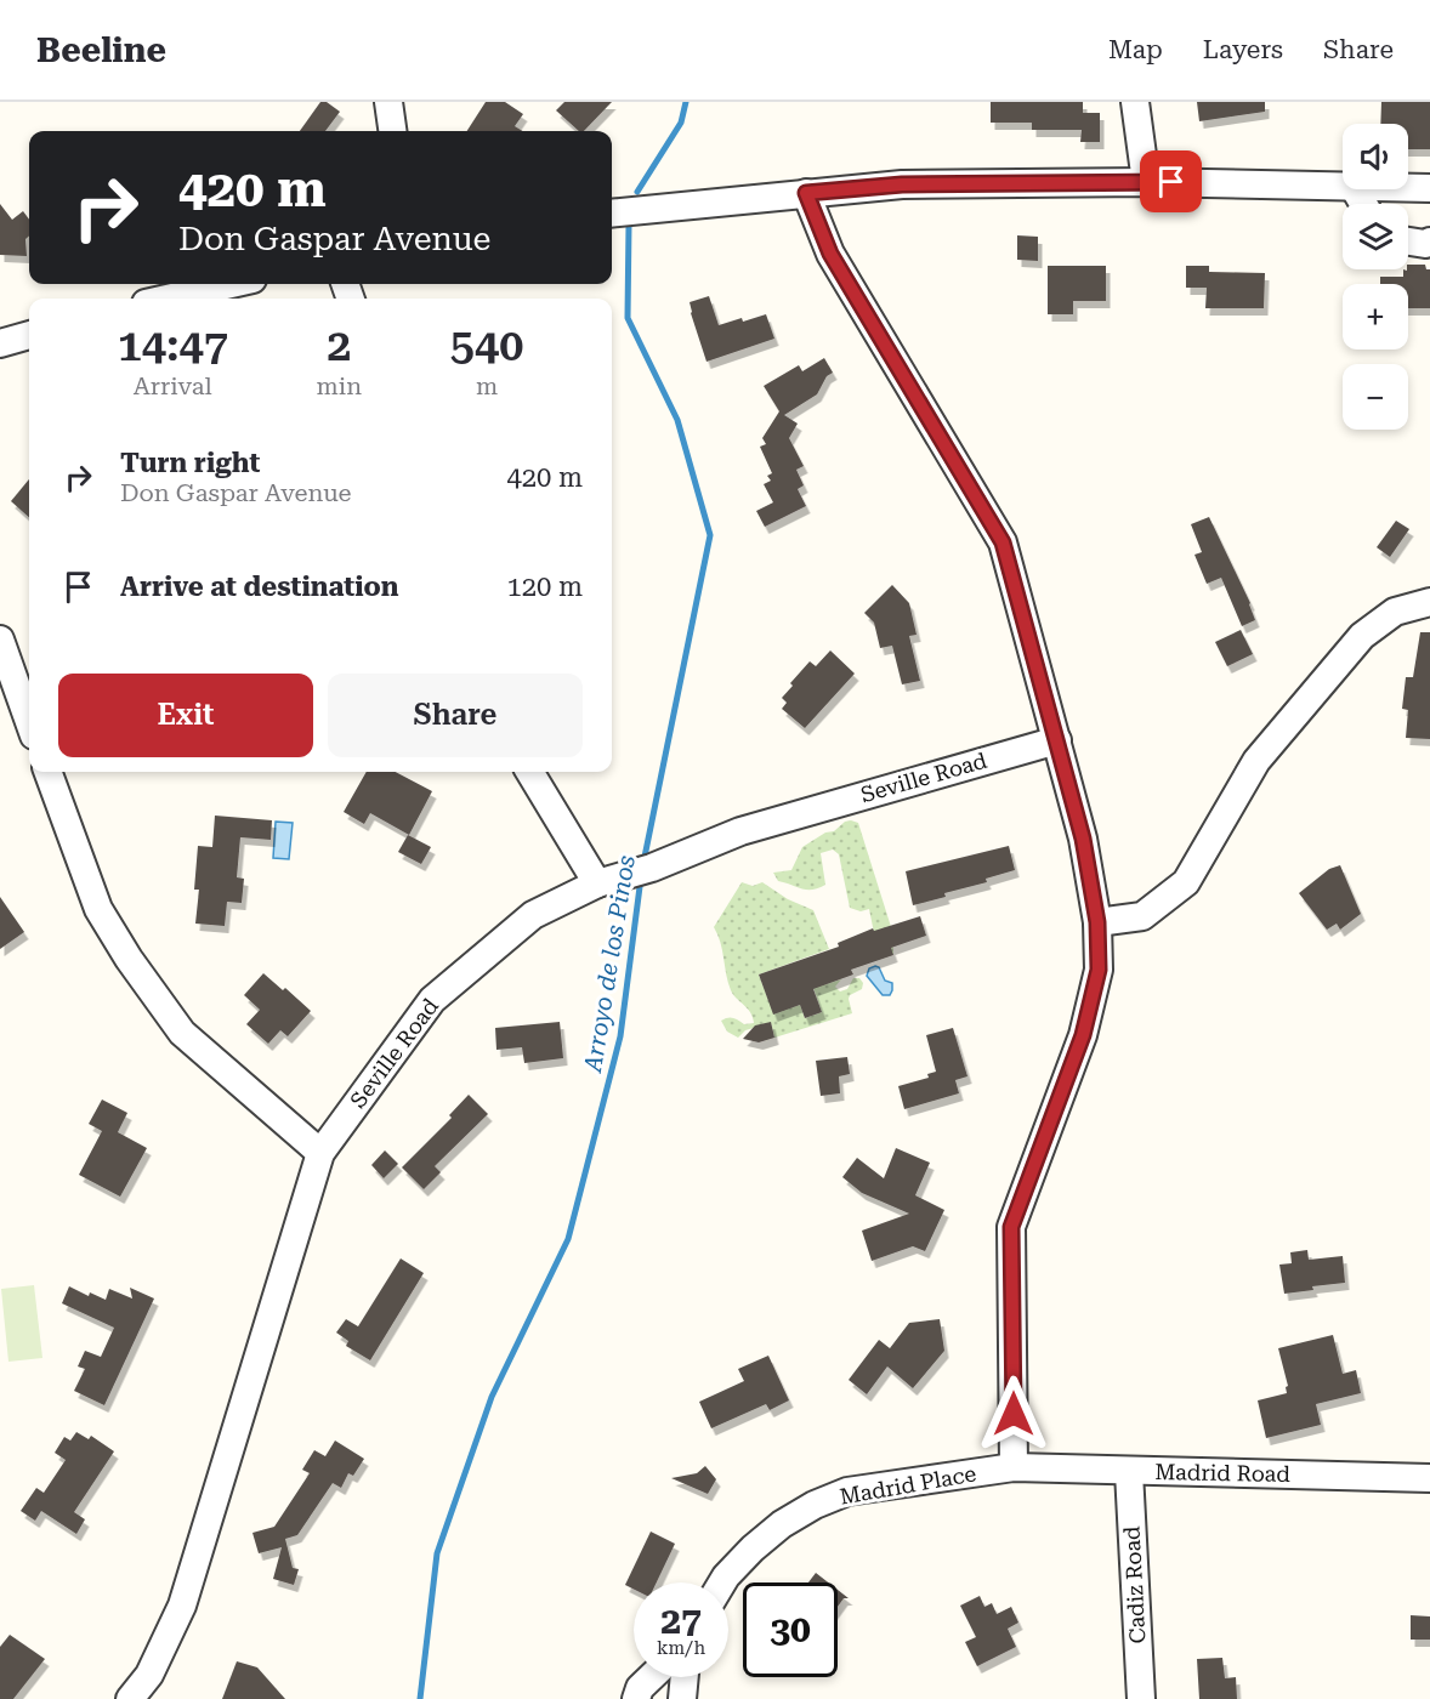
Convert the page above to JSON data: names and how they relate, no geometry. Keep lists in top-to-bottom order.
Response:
{
  "streets": {
    "street": [
      "Seville Road",
      "Madrid Road",
      "Madrid Place",
      "Cadiz Road"
    ]
  },
  "crossings": [
    ["Madrid Road", "Madrid Place"],
    ["Madrid Road", "Cadiz Road"]
  ],
  "water": ["Arroyo de los Pinos"],
  "page": {
    "header": "Beeline",
    "nav": ["Map", "Layers", "Share"],
    "map_buttons": ["+", "−"],
    "turn": ["420 m", "Don Gaspar Avenue"],
    "eta": [
      "14:47",
      "Arrival",
      "2",
      "min",
      "540",
      "m"
    ],
    "list": [
      {
        "name": "Turn right",
        "note": "Don Gaspar Avenue",
        "value": "420 m"
      },
      {
        "name": "Arrive at destination",
        "value": "120 m"
      }
    ],
    "buttons": ["Exit", "Share"],
    "speed": "27 km/h",
    "limit": "30"
  }
}
